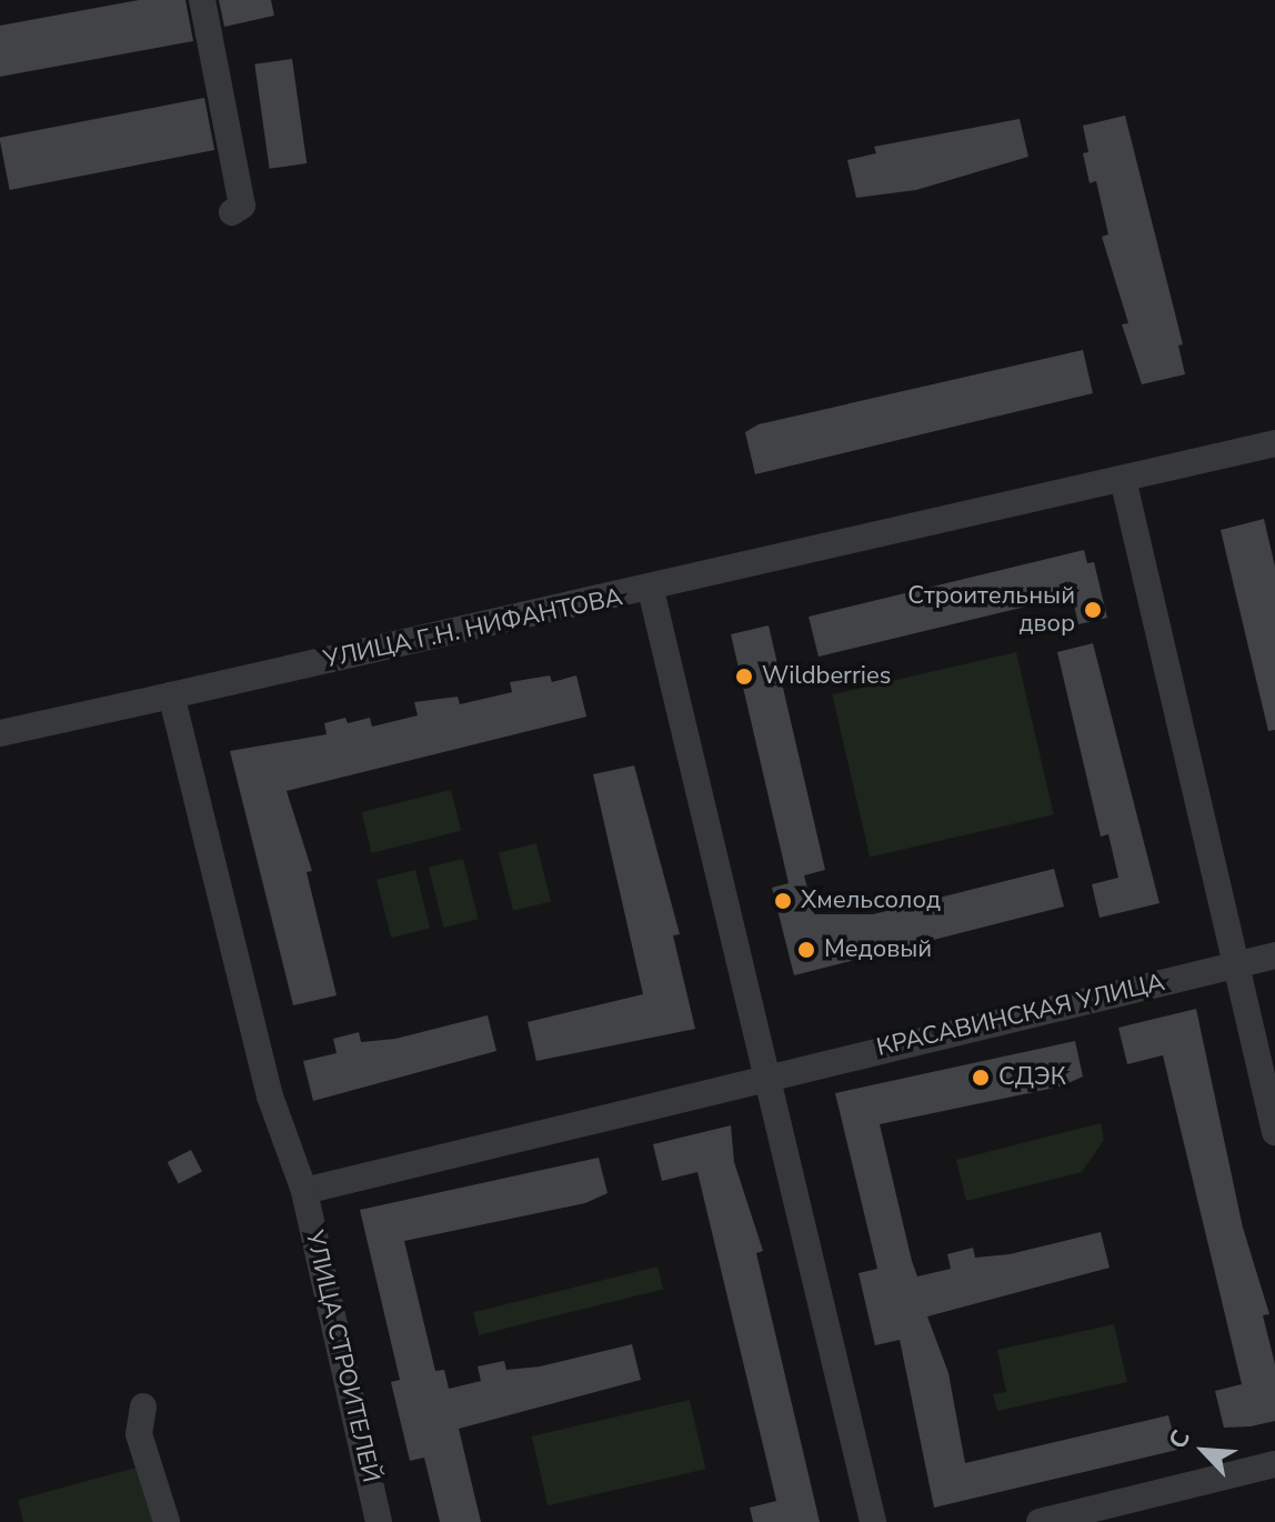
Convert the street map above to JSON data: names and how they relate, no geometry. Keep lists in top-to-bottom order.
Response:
{
  "streets": {
    "street": ["УЛИЦА Г.Н. НИФАНТОВА", "КРАСАВИНСКАЯ УЛИЦА", "УЛИЦА СТРОИТЕЛЕЙ"]
  },
  "crossings": [
    ["КРАСАВИНСКАЯ УЛИЦА", "УЛИЦА СТРОИТЕЛЕЙ"]
  ],
  "places": [
    "Строительный двор",
    "Wildberries",
    "Хмельсолод",
    "Медовый",
    "СДЭК"
  ],
  "north": "top left"
}
